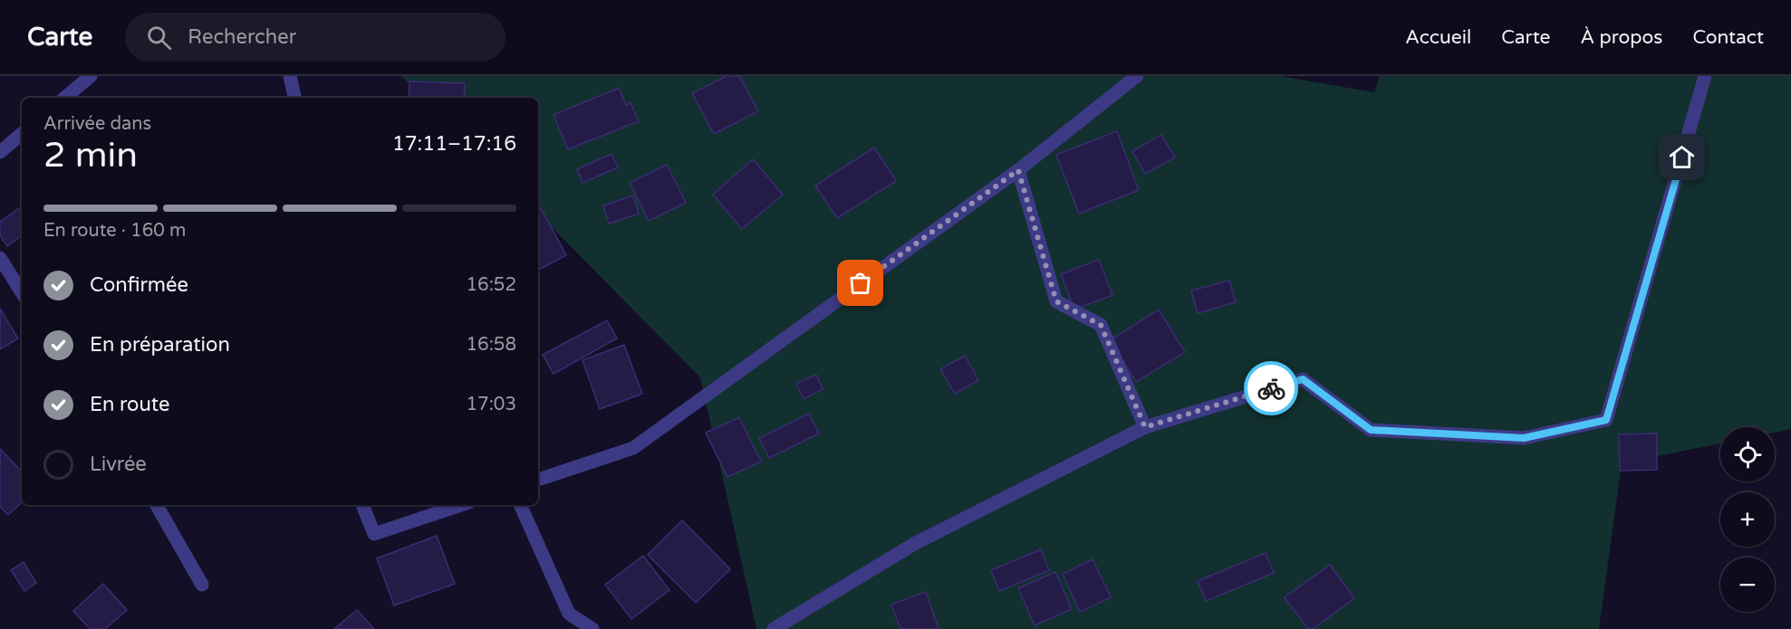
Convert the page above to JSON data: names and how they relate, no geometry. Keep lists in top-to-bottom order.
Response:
{
  "page": {
    "header": "Carte",
    "search": "Rechercher",
    "nav": [
      "Accueil",
      "Carte",
      "À propos",
      "Contact"
    ],
    "heading": ["2 min", "Arrivée dans", "17:11–17:16"],
    "bar": "En route · 160 m",
    "list": [
      ["Confirmée", "16:52"],
      ["En préparation", "16:58"],
      ["En route", "17:03"],
      "Livrée"
    ],
    "map_buttons": ["+", "−"]
  }
}
